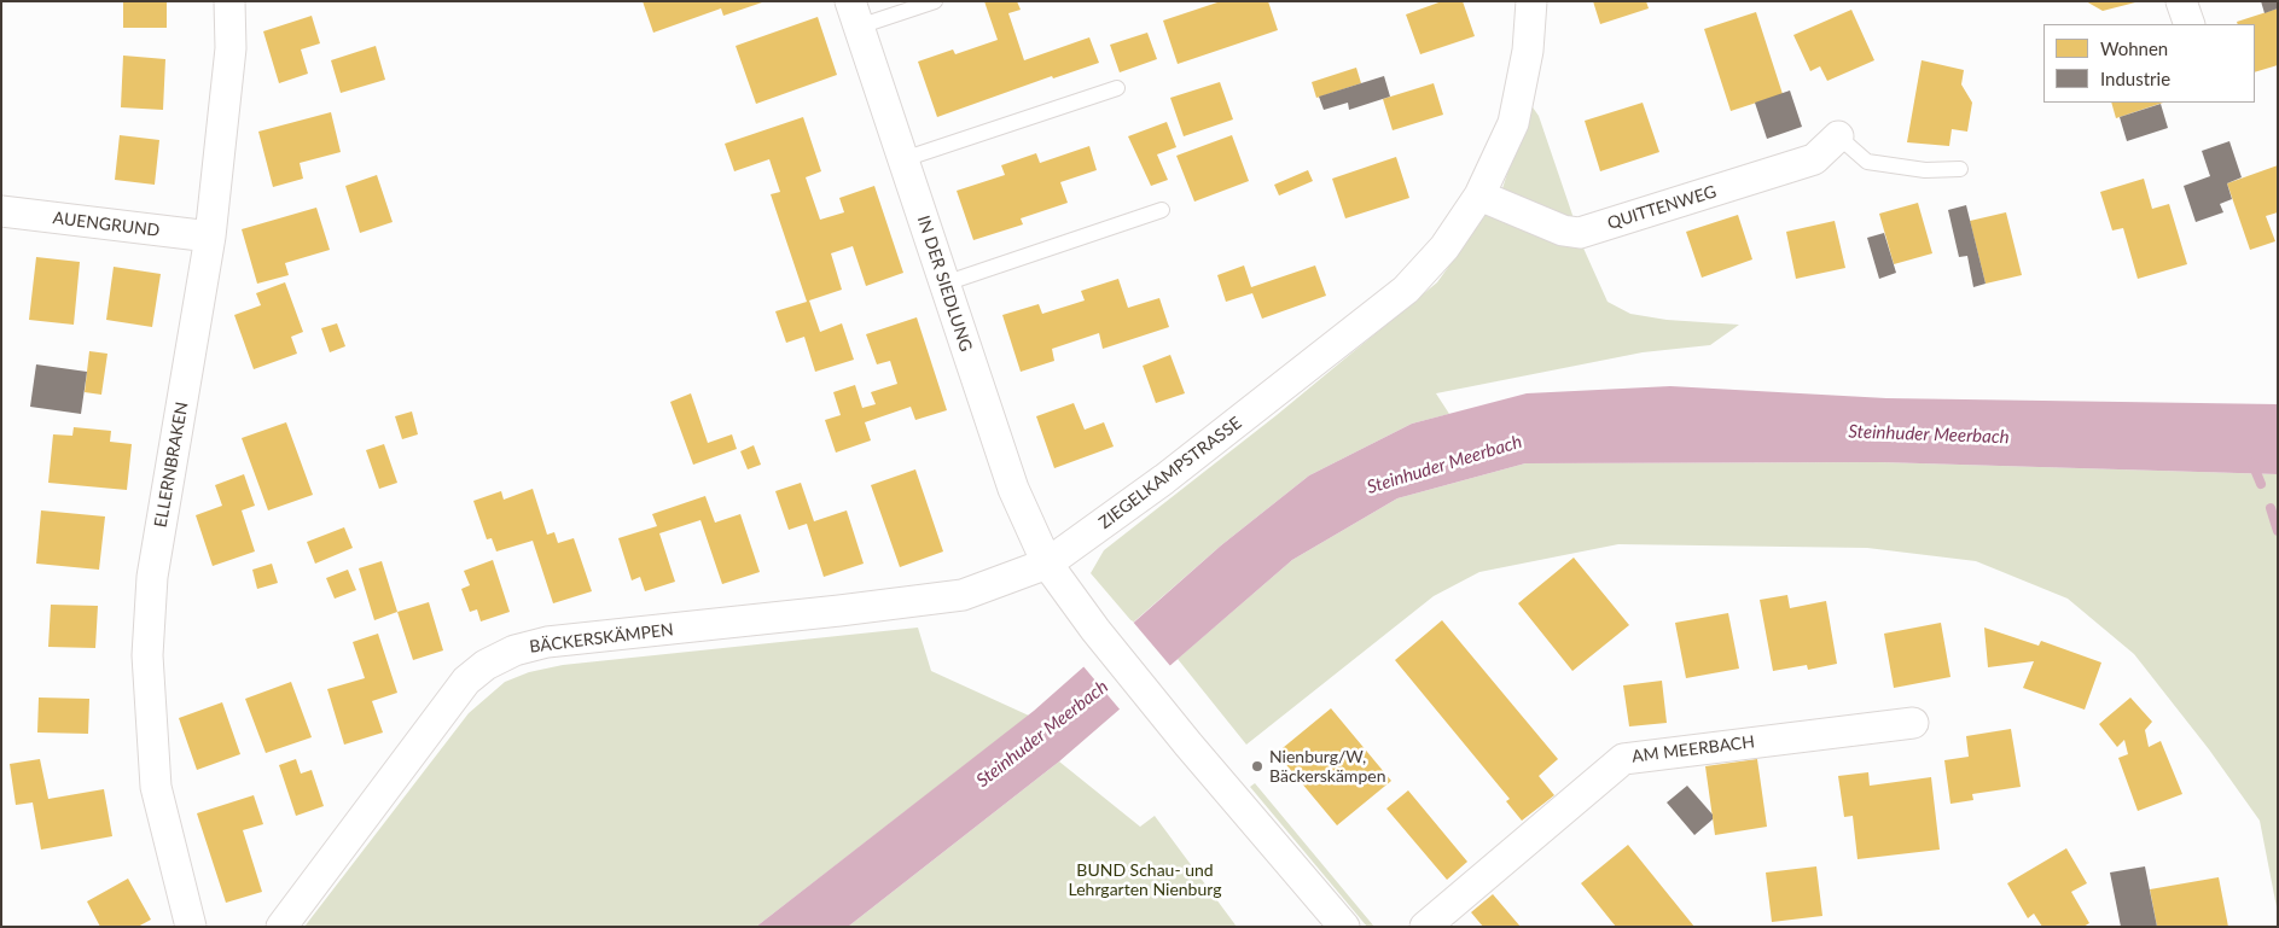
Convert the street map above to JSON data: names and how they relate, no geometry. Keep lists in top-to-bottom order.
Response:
{
  "streets": {
    "street": [
      "QUITTENWEG",
      "AUENGRUND",
      "IN DER SIEDLUNG",
      "ELLERNBRAKEN",
      "ZIEGELKAMPSTRASSE",
      "BÄCKERSKÄMPEN",
      "AM MEERBACH"
    ]
  },
  "crossings": [
    ["QUITTENWEG", "ZIEGELKAMPSTRASSE"],
    ["AUENGRUND", "ELLERNBRAKEN"],
    ["IN DER SIEDLUNG", "ZIEGELKAMPSTRASSE"],
    ["IN DER SIEDLUNG", "BÄCKERSKÄMPEN"],
    ["ZIEGELKAMPSTRASSE", "BÄCKERSKÄMPEN"]
  ],
  "water": ["Steinhuder Meerbach"],
  "parks": ["BUND Schau- und Lehrgarten Nienburg"],
  "places": ["Nienburg/W, Bäckerskämpen"],
  "legend": ["Wohnen", "Industrie"]
}
